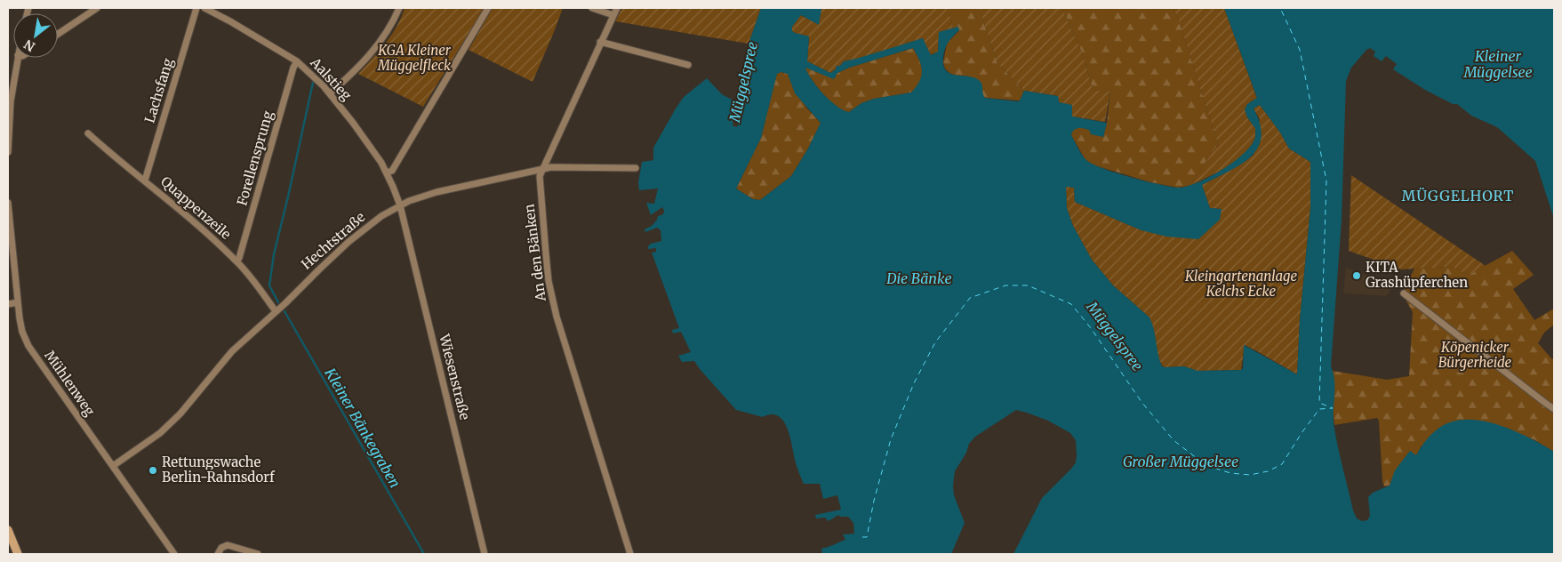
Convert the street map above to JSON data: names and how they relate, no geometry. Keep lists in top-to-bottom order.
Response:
{
  "streets": {
    "street": [
      "Aalstieg",
      "Lachsfang",
      "Forellensprung",
      "Quappenzeile",
      "Hechtstraße",
      "An den Bänken",
      "Wiesenstraße",
      "Mühlenweg"
    ]
  },
  "crossings": [
    ["Aalstieg", "Forellensprung"],
    ["Aalstieg", "Hechtstraße"],
    ["Aalstieg", "Wiesenstraße"],
    ["Lachsfang", "Quappenzeile"],
    ["Forellensprung", "Quappenzeile"],
    ["Quappenzeile", "Hechtstraße"],
    ["Hechtstraße", "An den Bänken"],
    ["Hechtstraße", "Wiesenstraße"],
    ["Hechtstraße", "Mühlenweg"]
  ],
  "districts": ["MÜGGELHORT"],
  "water": [
    "Kleiner Müggelsee",
    "Müggelspree",
    "Die Bänke",
    "Kleiner Bänkegraben",
    "Großer Müggelsee"
  ],
  "parks": ["KGA Kleiner Müggelfleck", "Kleingartenanlage Kelchs Ecke", "Köpenicker Bürgerheide"],
  "places": ["KITA Grashüpferchen", "Rettungswache Berlin-Rahnsdorf"],
  "north": "bottom left"
}
